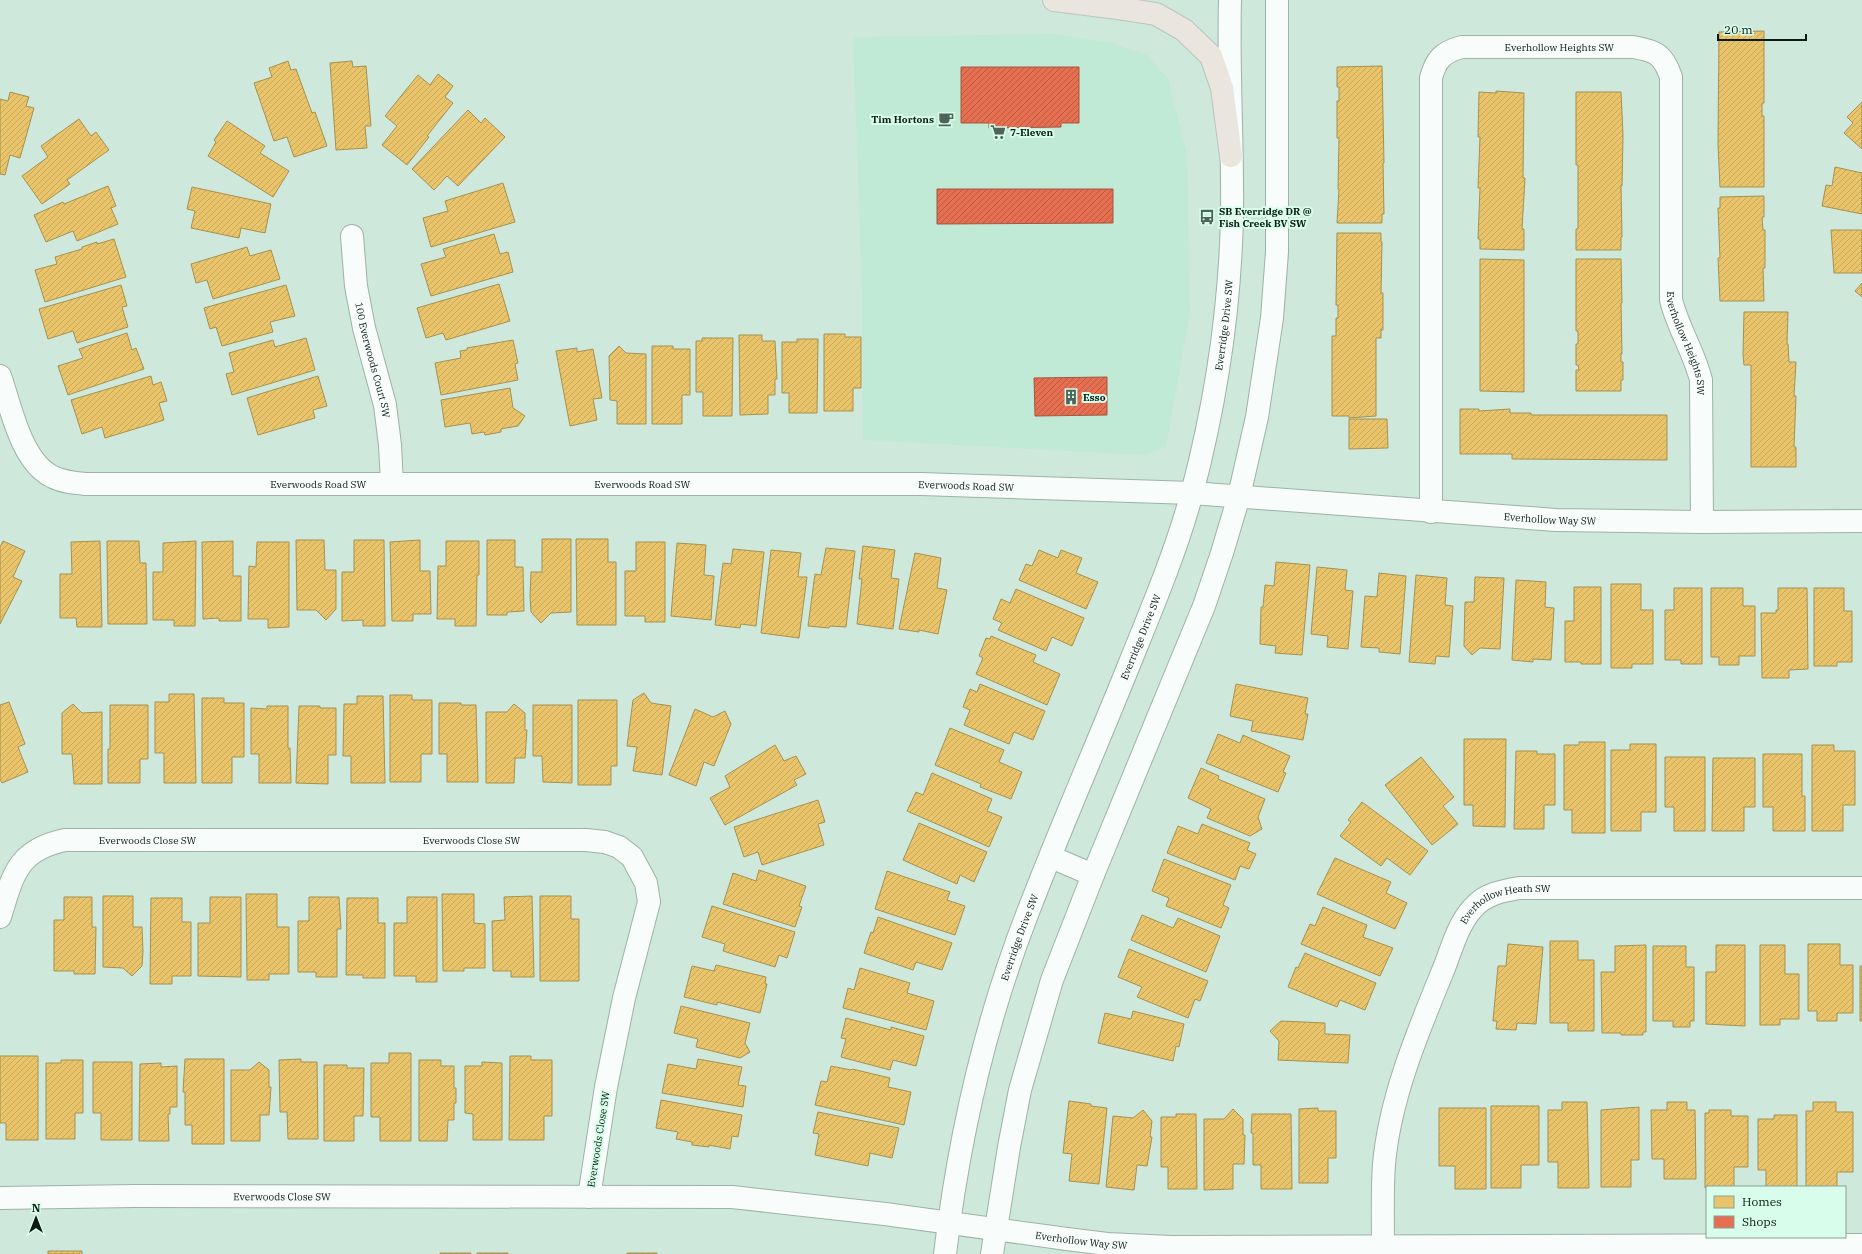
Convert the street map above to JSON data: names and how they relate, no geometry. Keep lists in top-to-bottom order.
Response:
{
  "streets": {
    "street": [
      "Everhollow Heights SW",
      "Everridge Drive SW",
      "100 Everwoods Court SW",
      "Everwoods Road SW",
      "Everhollow Way SW",
      "Everwoods Close SW",
      "Everhollow Heath SW"
    ]
  },
  "crossings": [
    ["Everhollow Heights SW", "Everhollow Way SW"],
    ["Everridge Drive SW", "Everwoods Road SW"],
    ["Everridge Drive SW", "Everhollow Way SW"],
    ["Everridge Drive SW", "Everwoods Close SW"],
    ["100 Everwoods Court SW", "Everwoods Road SW"],
    ["Everwoods Road SW", "Everhollow Way SW"],
    ["Everhollow Way SW", "Everwoods Close SW"],
    ["Everhollow Way SW", "Everhollow Heath SW"]
  ],
  "places": {
    "cafe": ["Tim Hortons"],
    "supermarket": ["7-Eleven"],
    "bus stop": ["SB Everridge DR @ Fish Creek BV SW"],
    "building": ["Esso"]
  },
  "legend": ["Homes", "Shops"],
  "scale_bar": "20 m",
  "north": "top"
}
